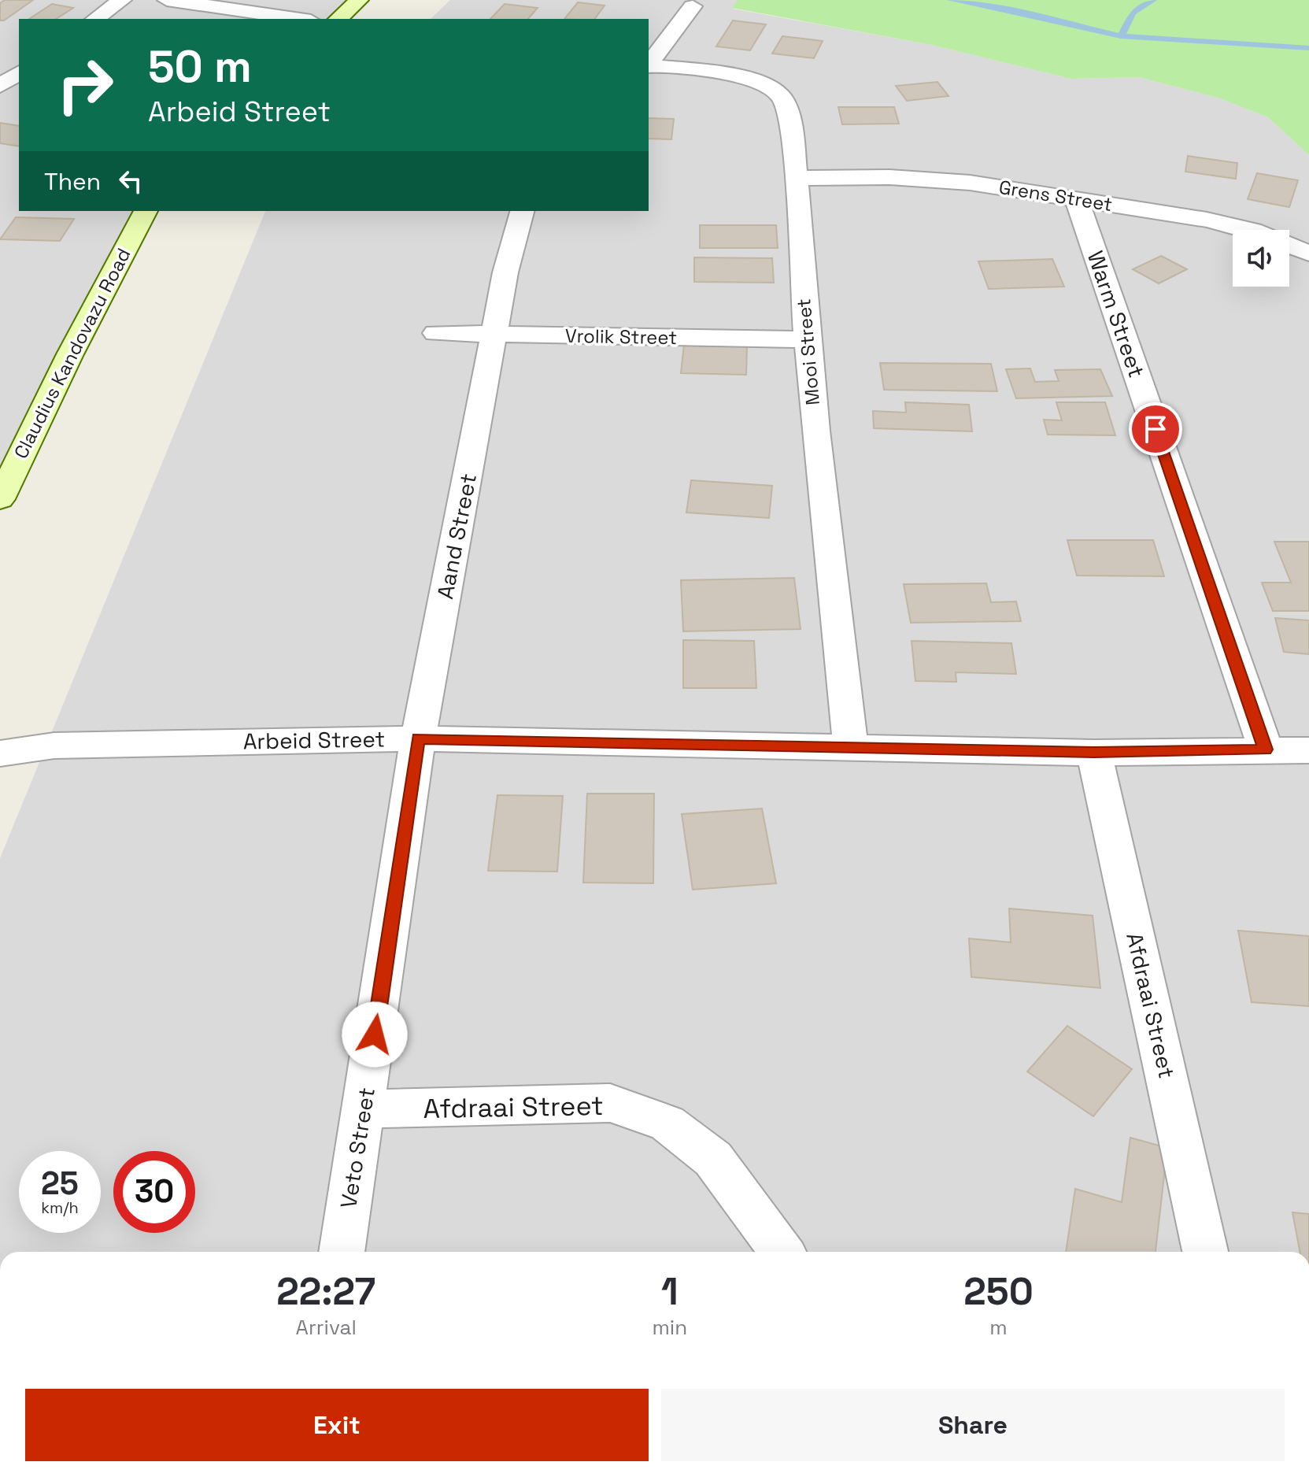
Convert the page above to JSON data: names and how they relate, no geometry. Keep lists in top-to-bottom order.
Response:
{
  "streets": {
    "street": [
      "Grens Street",
      "Warm Street",
      "Vrolik Street",
      "Mooi Street",
      "Claudius Kandovazu Road",
      "Aand Street",
      "Arbeid Street",
      "Afdraai Street",
      "Veto Street"
    ]
  },
  "crossings": [
    ["Grens Street", "Warm Street"],
    ["Grens Street", "Mooi Street"],
    ["Warm Street", "Arbeid Street"],
    ["Vrolik Street", "Mooi Street"],
    ["Vrolik Street", "Aand Street"],
    ["Mooi Street", "Arbeid Street"],
    ["Aand Street", "Arbeid Street"],
    ["Aand Street", "Veto Street"],
    ["Arbeid Street", "Afdraai Street"],
    ["Arbeid Street", "Veto Street"],
    ["Afdraai Street", "Veto Street"]
  ],
  "page": {
    "turn": ["50 m", "Arbeid Street"],
    "then": "Then",
    "speed": "25 km/h",
    "limit": "30",
    "eta": [
      "22:27",
      "Arrival",
      "1",
      "min",
      "250",
      "m"
    ],
    "buttons": ["Exit", "Share"]
  }
}
